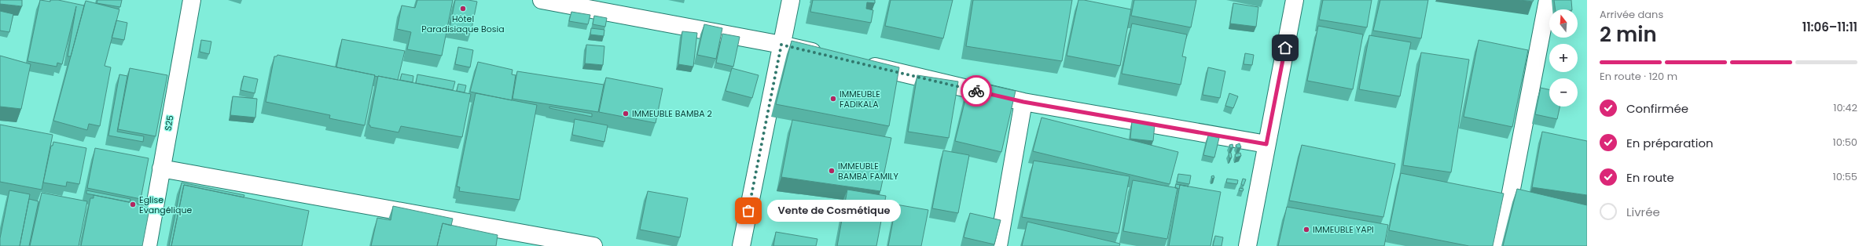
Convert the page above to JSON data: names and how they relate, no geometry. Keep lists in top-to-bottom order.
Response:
{
  "streets": {
    "street": ["S25"]
  },
  "places": [
    "Hôtel Paradisiaque Bosia",
    "IMMEUBLE FADIKALA",
    "IMMEUBLE BAMBA 2",
    "IMMEUBLE BAMBA FAMILY",
    "Eglise Evangélique",
    "Vente de Cosmétique",
    "IMMEUBLE YAPI"
  ],
  "north": "top",
  "page": {
    "heading": ["2 min", "Arrivée dans", "11:06–11:11"],
    "map_buttons": ["+", "−"],
    "bar": "En route · 120 m",
    "list": [
      ["Confirmée", "10:42"],
      ["En préparation", "10:50"],
      ["En route", "10:55"],
      "Livrée"
    ],
    "bubble": "Vente de Cosmétique"
  }
}
